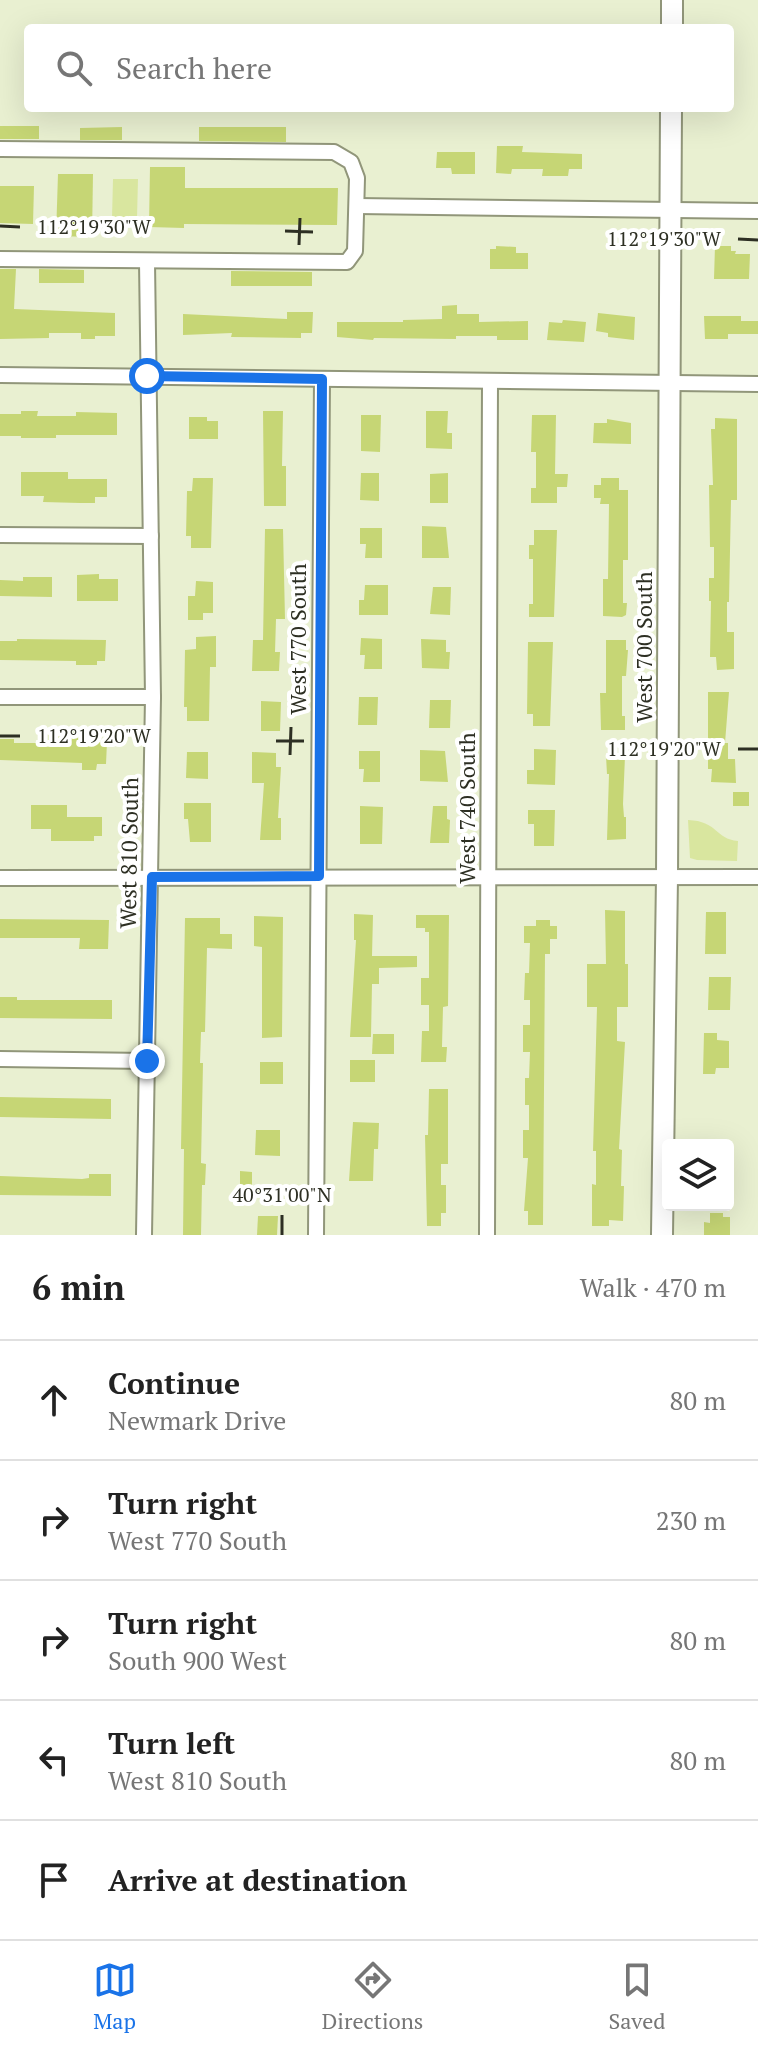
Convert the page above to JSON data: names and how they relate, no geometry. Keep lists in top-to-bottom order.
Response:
{
  "streets": {
    "street": [
      "West 770 South",
      "West 700 South",
      "West 740 South",
      "West 810 South"
    ]
  },
  "page": {
    "search": "Search here",
    "heading": ["6 min", "Walk · 470 m"],
    "list": [
      ["Continue", "Newmark Drive", "80 m"],
      ["Turn right", "West 770 South", "230 m"],
      ["Turn right", "South 900 West", "80 m"],
      ["Turn left", "West 810 South", "80 m"],
      "Arrive at destination"
    ],
    "nav": ["Map", "Directions", "Saved"]
  },
  "coordinates": ["112°19'30\"W", "112°19'20\"W", "40°31'00\"N"]
}
